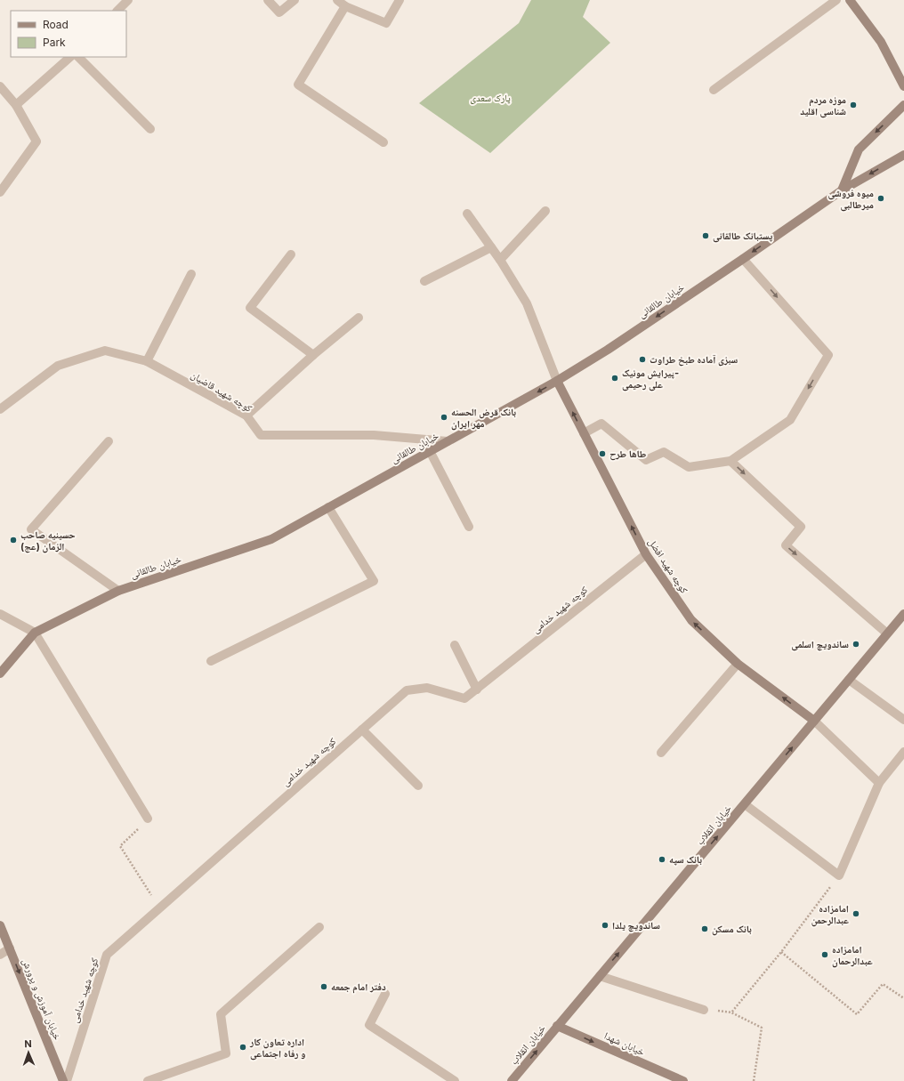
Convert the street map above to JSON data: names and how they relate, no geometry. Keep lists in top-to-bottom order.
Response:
{
  "streets": {
    "main road": [
      "خیابان طالقانی",
      "کوچه شهید افضل",
      "خیابان انقلاب",
      "خیابان آموزش و پرورش",
      "خیابان شهدا"
    ],
    "street": ["کوچه شهید قاضیان", "کوچه شهید خدامی"]
  },
  "crossings": [
    ["خیابان طالقانی", "کوچه شهید قاضیان"],
    ["خیابان طالقانی", "کوچه شهید افضل"],
    ["کوچه شهید افضل", "کوچه شهید خدامی"],
    ["کوچه شهید افضل", "خیابان انقلاب"],
    ["خیابان انقلاب", "خیابان شهدا"]
  ],
  "one_way": [
    "خیابان طالقانی",
    "کوچه شهید افضل",
    "خیابان انقلاب",
    "خیابان آموزش و پرورش",
    "خیابان شهدا"
  ],
  "parks": ["پارک سعدی"],
  "places": [
    "موزه مردم شناسی اقلید",
    "میوه فروشی میرطالبی",
    "پستبانک طالقانی",
    "سبزی آماده طبخ طراوت",
    "پیرایش مونیک- علی رحیمی",
    "بانک قرض الحسنه مهر ایران",
    "طاها طرح",
    "حسینیه صاحب الزمان (عج)",
    "ساندویچ اسلمی",
    "بانک سپه",
    "امامزاده عبدالرحمن",
    "ساندویچ یلدا",
    "بانک مسکن",
    "امامزاده عبدالرحمان",
    "دفتر امام جمعه",
    "اداره تعاون کار و رفاه اجتماعی"
  ],
  "legend": ["Road", "Park"],
  "north": "top"
}
